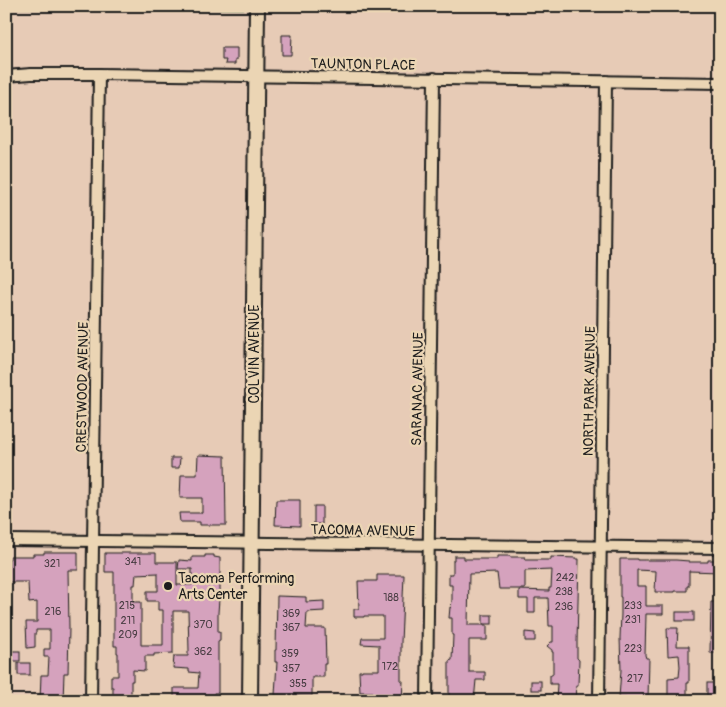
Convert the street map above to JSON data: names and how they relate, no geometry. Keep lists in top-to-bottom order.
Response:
{
  "streets": {
    "street": [
      "TAUNTON PLACE",
      "COLVIN AVENUE",
      "CRESTWOOD AVENUE",
      "SARANAC AVENUE",
      "NORTH PARK AVENUE",
      "TACOMA AVENUE"
    ]
  },
  "crossings": [
    ["TAUNTON PLACE", "COLVIN AVENUE"],
    ["TAUNTON PLACE", "CRESTWOOD AVENUE"],
    ["TAUNTON PLACE", "SARANAC AVENUE"],
    ["TAUNTON PLACE", "NORTH PARK AVENUE"],
    ["COLVIN AVENUE", "TACOMA AVENUE"],
    ["CRESTWOOD AVENUE", "TACOMA AVENUE"],
    ["SARANAC AVENUE", "TACOMA AVENUE"],
    ["NORTH PARK AVENUE", "TACOMA AVENUE"]
  ],
  "places": ["Tacoma Performing Arts Center"],
  "house_numbers": [
    "341",
    "321",
    "242",
    "238",
    "188",
    "215",
    "233",
    "236",
    "216",
    "369",
    "231",
    "211",
    "370",
    "367",
    "209",
    "223",
    "362",
    "359",
    "172",
    "357",
    "217",
    "355"
  ]
}
